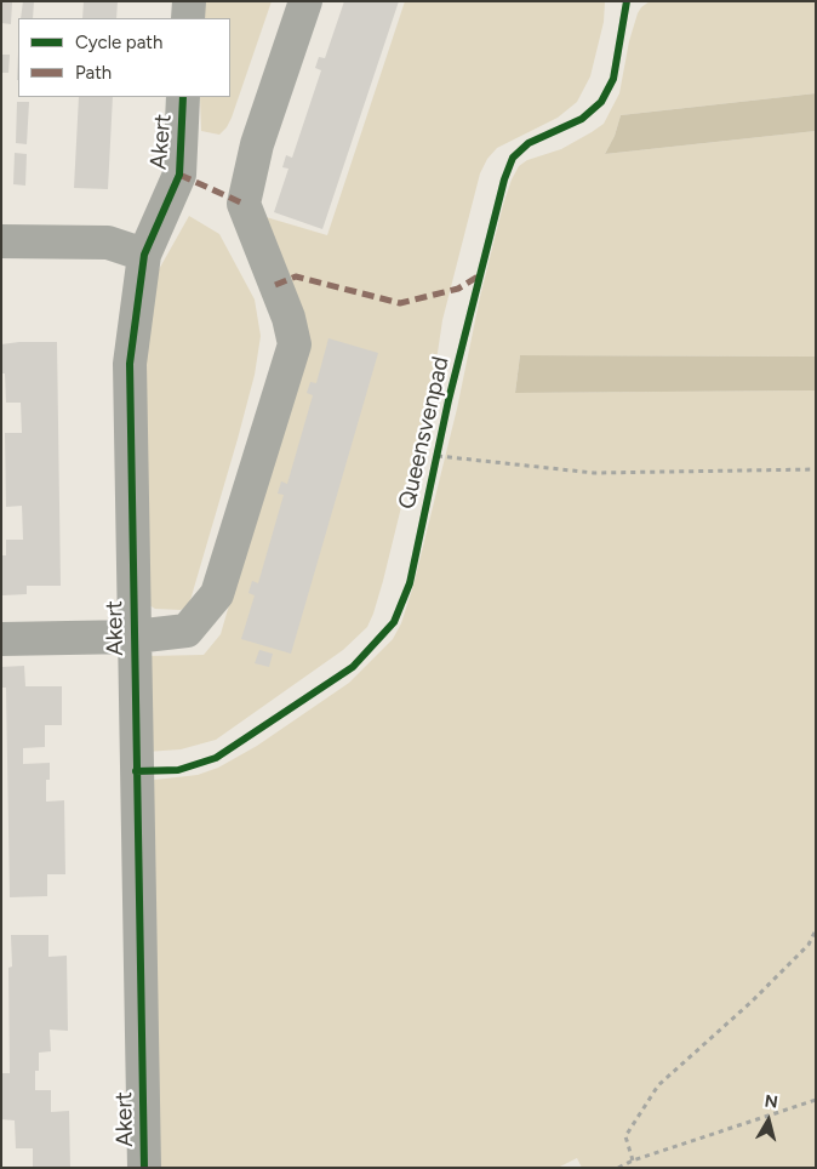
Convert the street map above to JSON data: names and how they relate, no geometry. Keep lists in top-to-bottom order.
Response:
{
  "streets": {
    "street": ["Akert"],
    "cycle path": ["Queensvenpad"]
  },
  "legend": ["Cycle path", "Path"],
  "north": "top"
}
